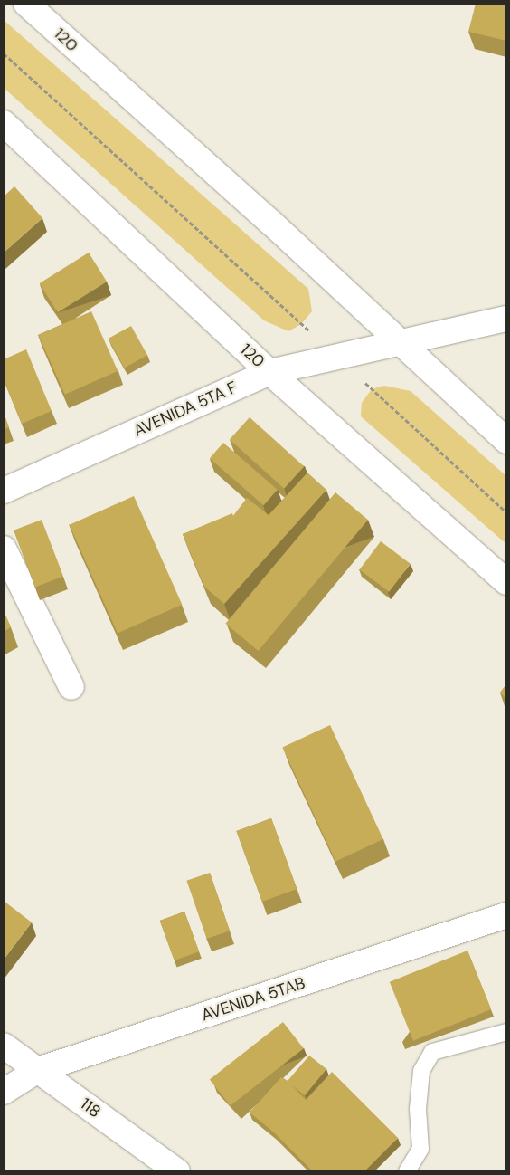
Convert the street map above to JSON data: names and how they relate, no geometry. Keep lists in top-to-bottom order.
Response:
{
  "streets": {
    "street": [
      "120",
      "AVENIDA 5TA F",
      "AVENIDA 5TAB",
      "118"
    ]
  },
  "crossings": [
    ["120", "AVENIDA 5TA F"],
    ["AVENIDA 5TAB", "118"]
  ]
}
